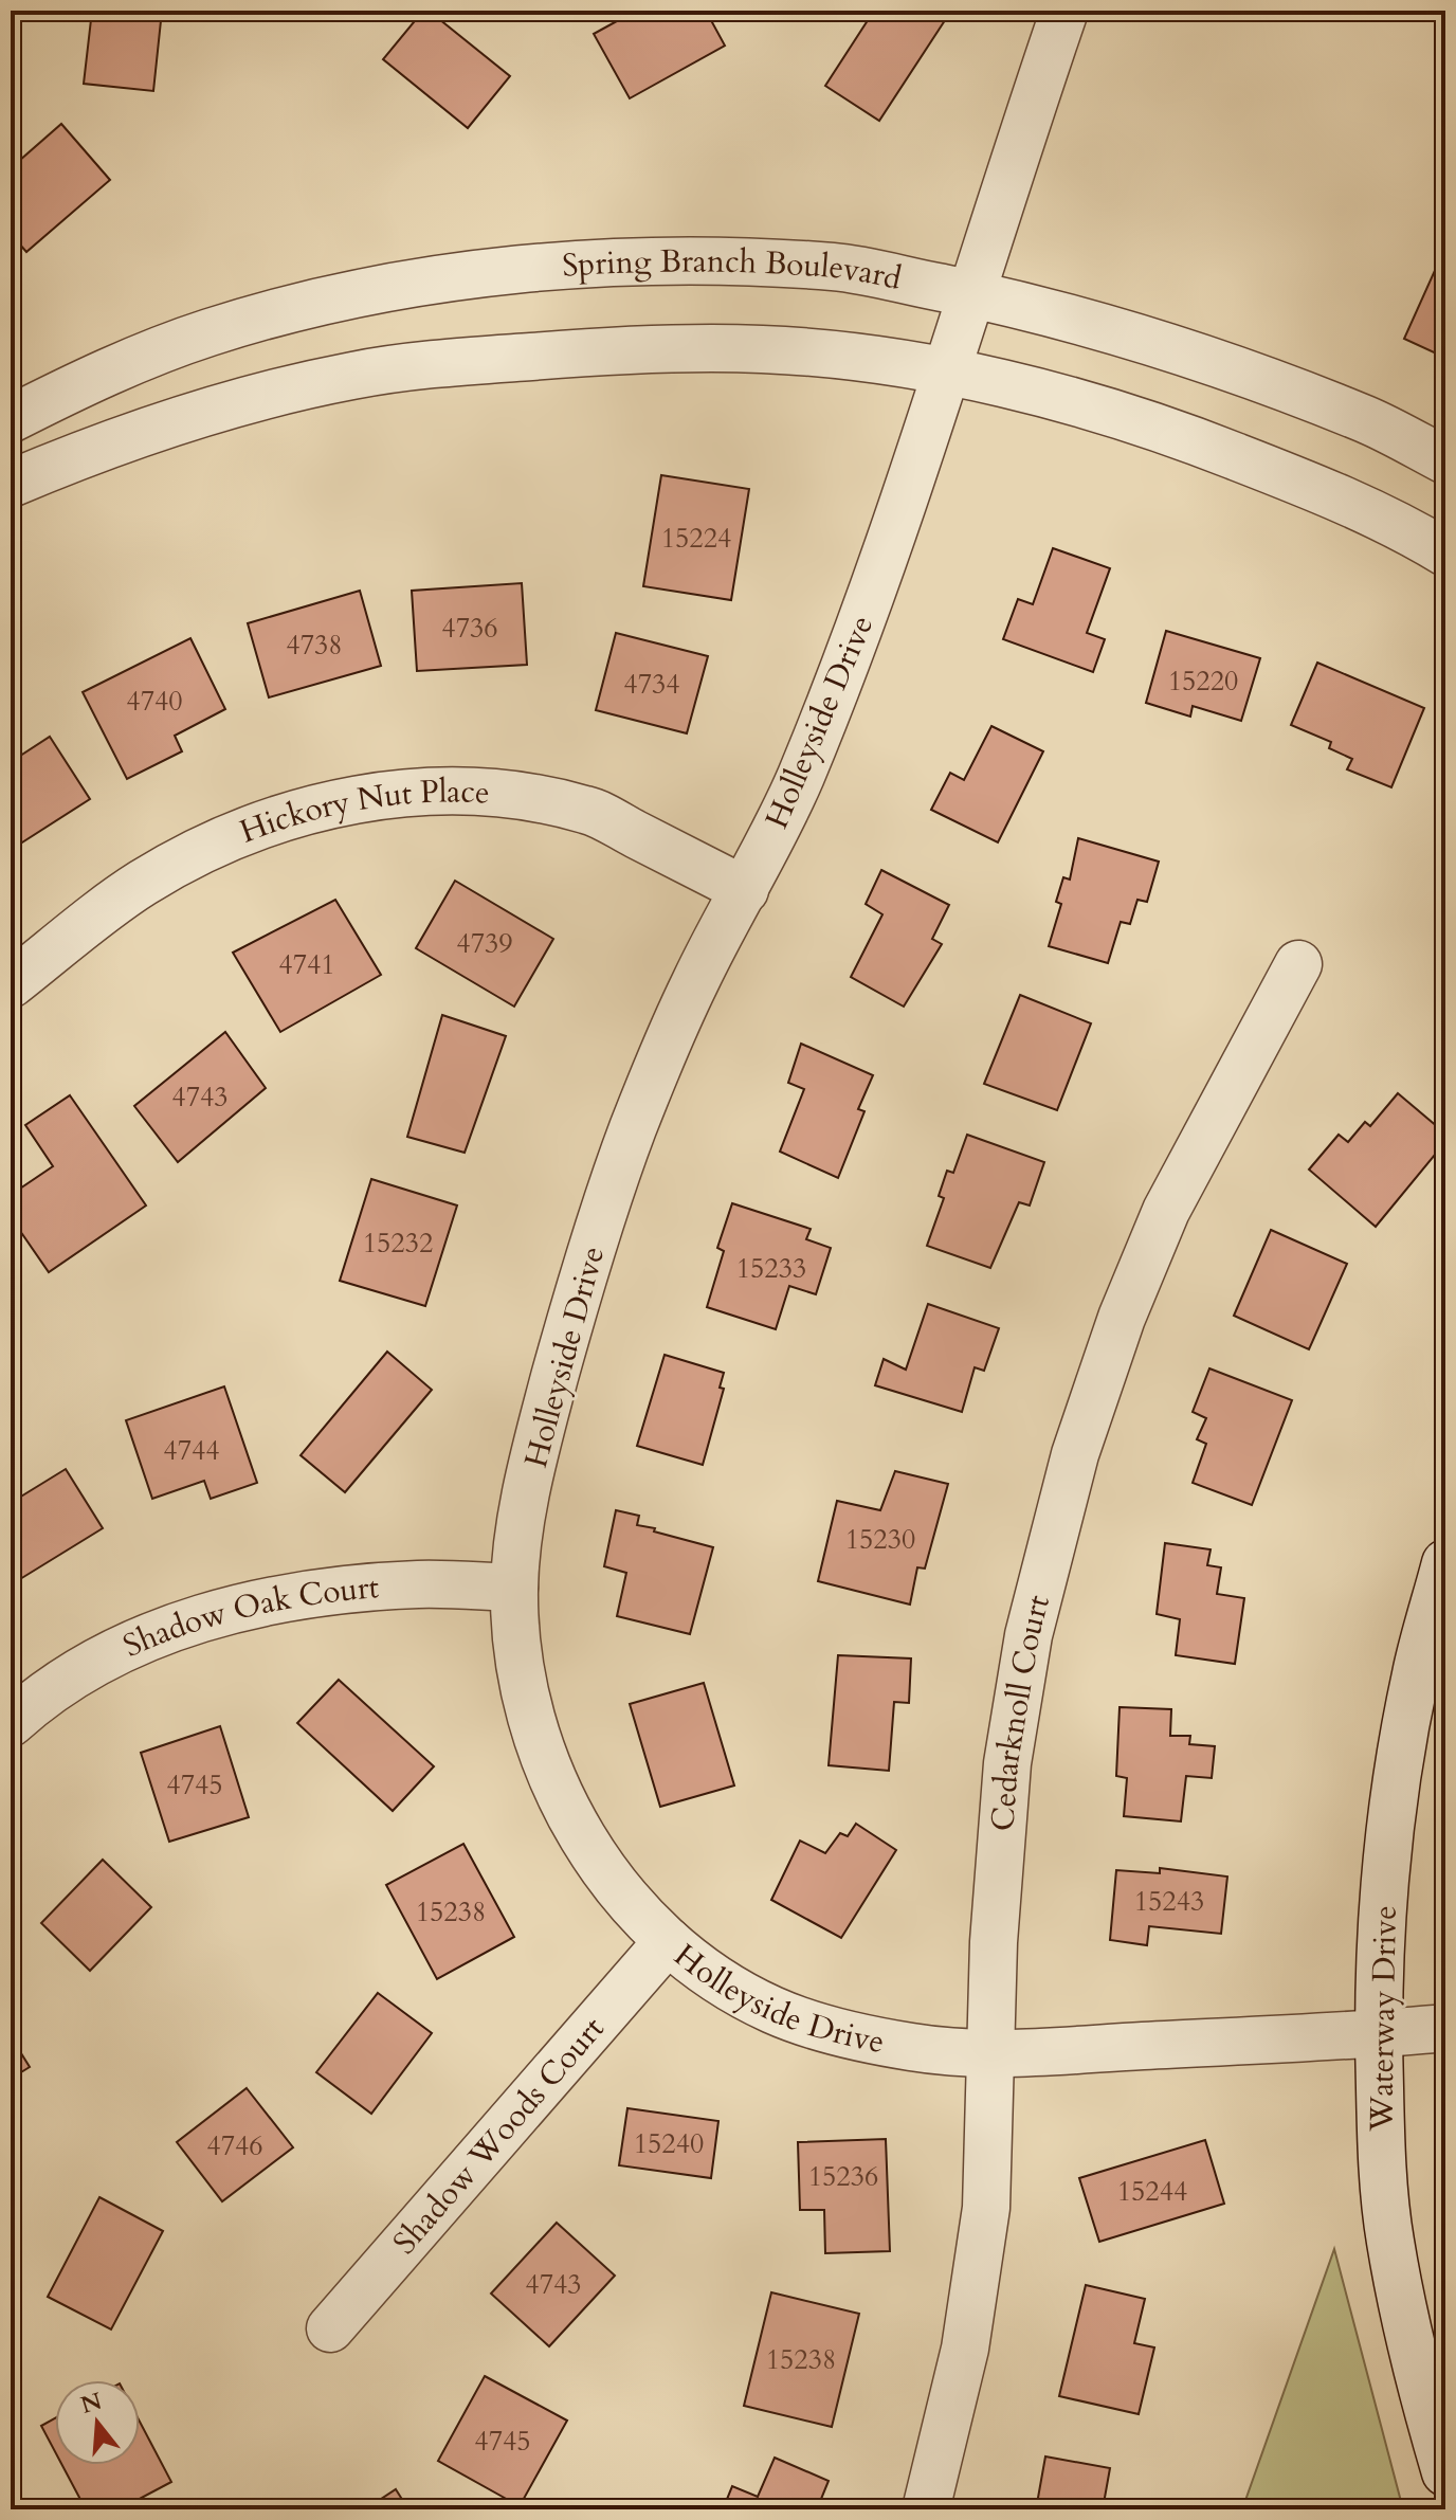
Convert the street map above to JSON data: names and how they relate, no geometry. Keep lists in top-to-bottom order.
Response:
{
  "streets": {
    "street": [
      "Spring Branch Boulevard",
      "Holleyside Drive",
      "Hickory Nut Place",
      "Shadow Oak Court",
      "Cedarknoll Court",
      "Waterway Drive",
      "Shadow Woods Court"
    ]
  },
  "crossings": [
    ["Spring Branch Boulevard", "Holleyside Drive"],
    ["Holleyside Drive", "Hickory Nut Place"],
    ["Holleyside Drive", "Shadow Oak Court"],
    ["Holleyside Drive", "Cedarknoll Court"],
    ["Holleyside Drive", "Waterway Drive"],
    ["Holleyside Drive", "Shadow Woods Court"]
  ],
  "house_numbers": [
    "15224",
    "4736",
    "4738",
    "15220",
    "4734",
    "4740",
    "4739",
    "4741",
    "4743",
    "15232",
    "15233",
    "4744",
    "15230",
    "4745",
    "15243",
    "15238",
    "15240",
    "4746",
    "15236",
    "15244",
    "4743",
    "15238",
    "4745"
  ],
  "north": "top"
}
